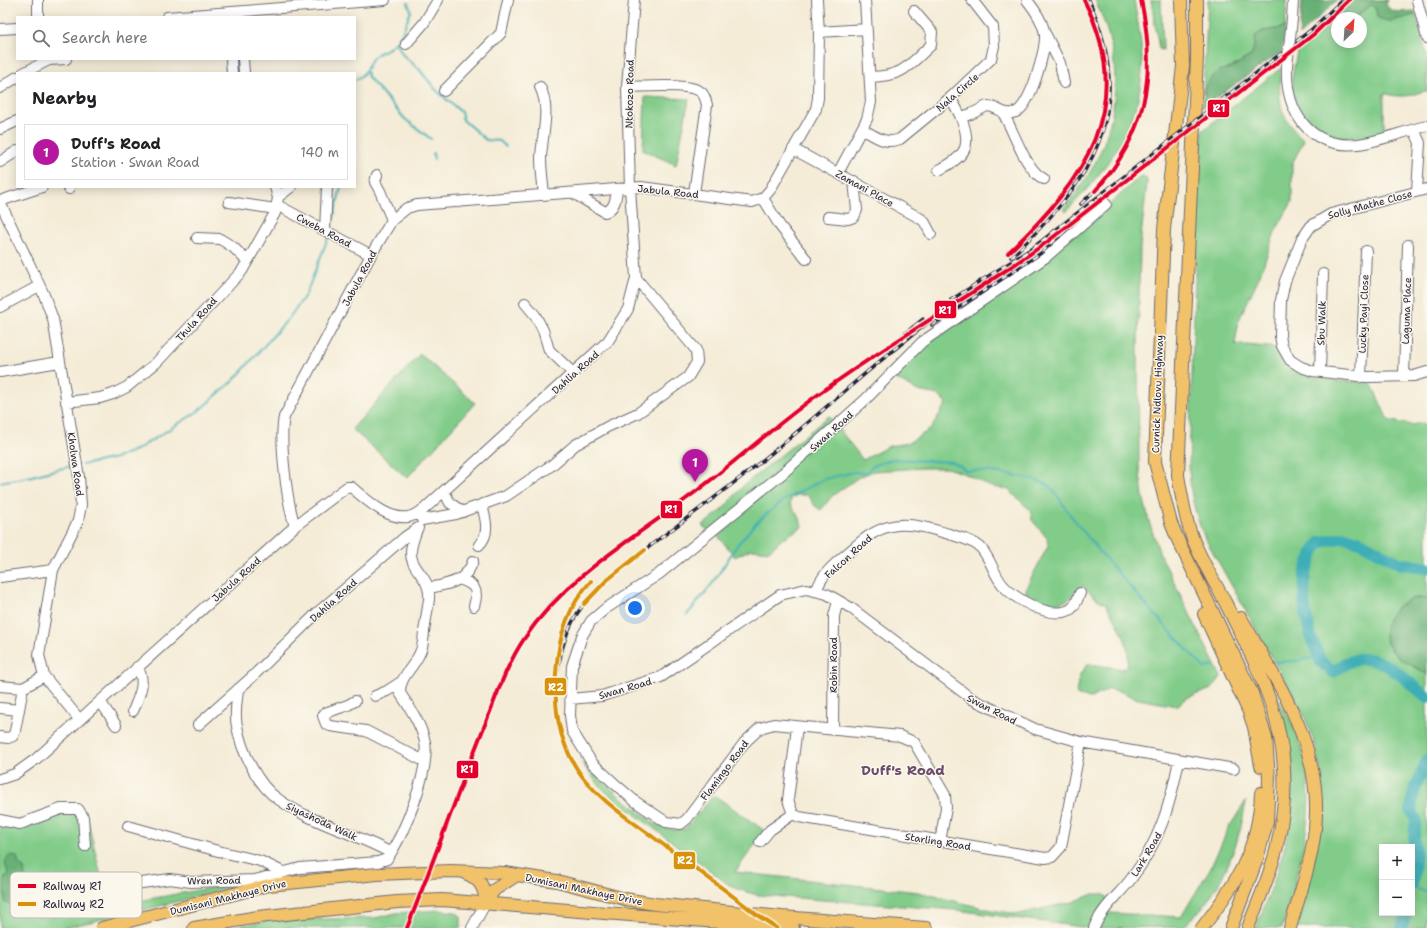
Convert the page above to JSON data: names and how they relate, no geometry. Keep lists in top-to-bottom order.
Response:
{
  "streets": {
    "main road": ["Curnick Ndlovu Highway", "Dumisani Makhaye Drive"],
    "street": [
      "Nala Circle",
      "Ntokozo Road",
      "Zamani Place",
      "Jabula Road",
      "Solly Mathe Close",
      "Cweba Road",
      "Laguma Place",
      "Lucky Payi Close",
      "Thula Road",
      "Sbu Walk",
      "Dahlia Road",
      "Swan Road",
      "Kholwa Road",
      "Falcon Road",
      "Robin Road",
      "Flamingo Road",
      "Siyashoda Walk",
      "Starling Road",
      "Lark Road",
      "Wren Road"
    ]
  },
  "crossings": [
    ["Ntokozo Road", "Jabula Road"],
    ["Ntokozo Road", "Dahlia Road"],
    ["Jabula Road", "Cweba Road"],
    ["Jabula Road", "Dahlia Road"],
    ["Jabula Road", "Kholwa Road"],
    ["Solly Mathe Close", "Laguma Place"],
    ["Solly Mathe Close", "Lucky Payi Close"],
    ["Solly Mathe Close", "Sbu Walk"],
    ["Cweba Road", "Thula Road"],
    ["Thula Road", "Kholwa Road"],
    ["Dahlia Road", "Siyashoda Walk"],
    ["Swan Road", "Falcon Road"],
    ["Swan Road", "Robin Road"],
    ["Swan Road", "Flamingo Road"],
    ["Swan Road", "Starling Road"],
    ["Swan Road", "Lark Road"],
    ["Robin Road", "Flamingo Road"],
    ["Flamingo Road", "Starling Road"],
    ["Siyashoda Walk", "Wren Road"]
  ],
  "districts": ["Duff's Road"],
  "lines": ["rail line R1", "rail line R2"],
  "legend": ["Railway R1", "Railway R2"],
  "north": "top right",
  "page": {
    "search": "Search here",
    "heading": "Nearby",
    "list": [
      {
        "mark": "1",
        "name": "Duff's Road",
        "note": "Station · Swan Road",
        "value": "140 m"
      }
    ],
    "pins": "1",
    "map_buttons": ["+", "−"]
  }
}
